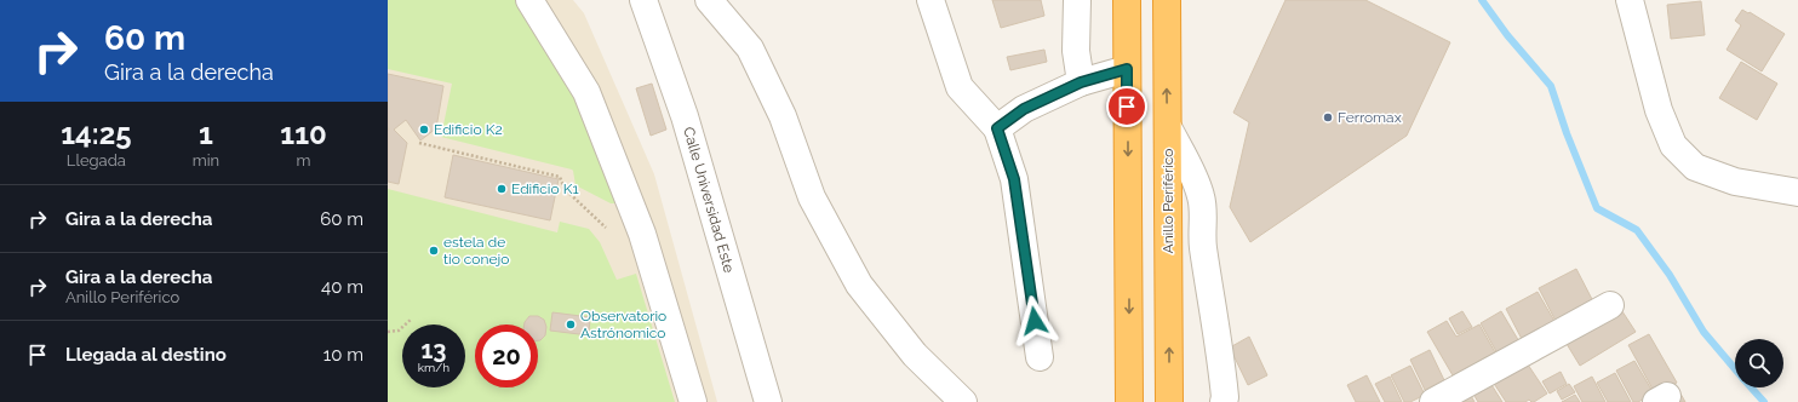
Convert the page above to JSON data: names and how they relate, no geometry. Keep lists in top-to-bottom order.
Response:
{
  "streets": {
    "highway": ["Anillo Periférico"],
    "street": ["Calle Universidad Este"]
  },
  "places": [
    "Ferromax",
    "Edificio K2",
    "Edificio K1",
    "estela de tio conejo",
    "Observatorio Astrónomico"
  ],
  "page": {
    "turn": ["60 m", "Gira a la derecha"],
    "eta": [
      "14:25",
      "Llegada",
      "1",
      "min",
      "110",
      "m"
    ],
    "list": [
      {
        "name": "Gira a la derecha",
        "value": "60 m"
      },
      {
        "name": "Gira a la derecha",
        "note": "Anillo Periférico",
        "value": "40 m"
      },
      {
        "name": "Llegada al destino",
        "value": "10 m"
      }
    ],
    "speed": "13 km/h",
    "limit": "20"
  }
}
